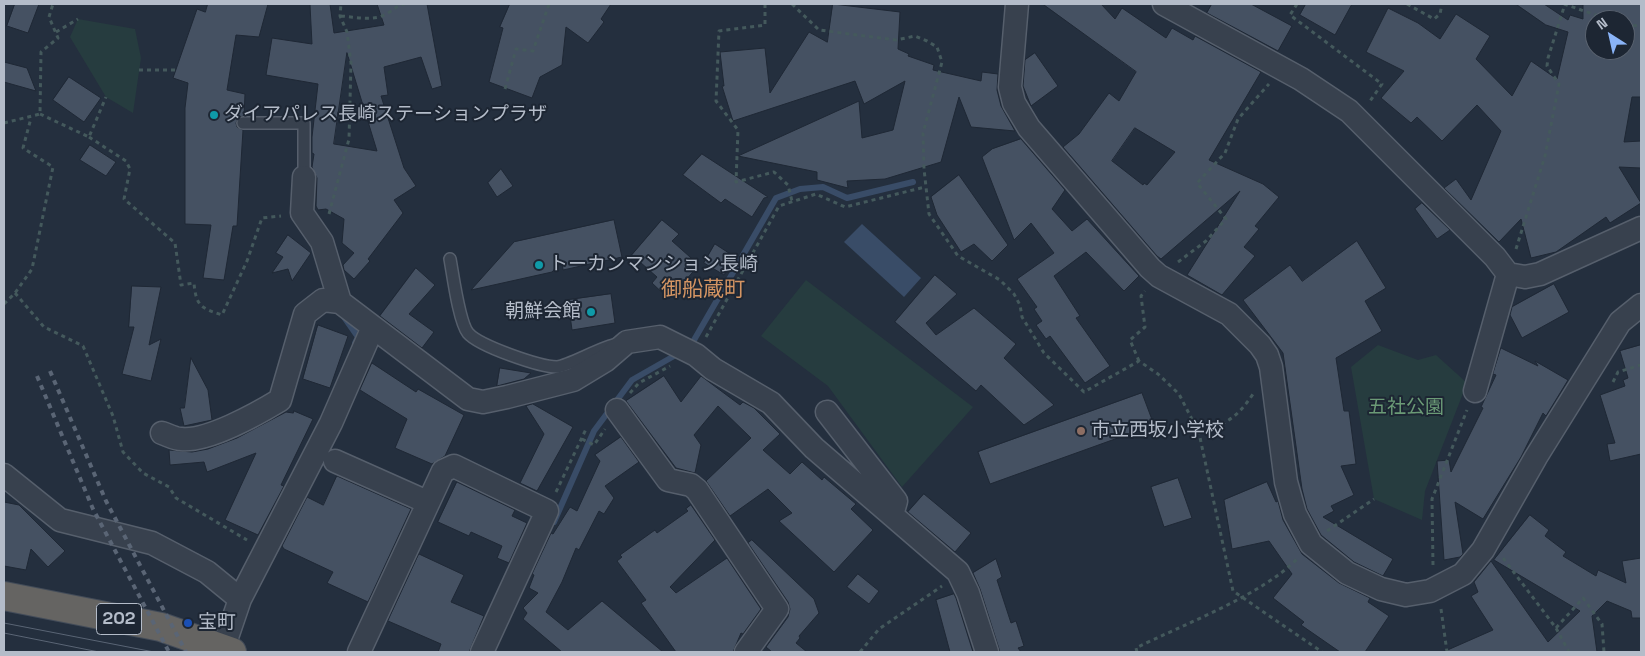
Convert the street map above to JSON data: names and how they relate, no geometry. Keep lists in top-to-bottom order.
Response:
{
  "streets": {
    "highway": ["202"]
  },
  "districts": ["御船蔵町"],
  "parks": ["五社公園"],
  "places": [
    "ダイアパレス長崎ステーションプラザ",
    "トーカンマンション長崎",
    "朝鮮会館",
    "市立西坂小学校",
    "宝町"
  ],
  "north": "top left"
}
